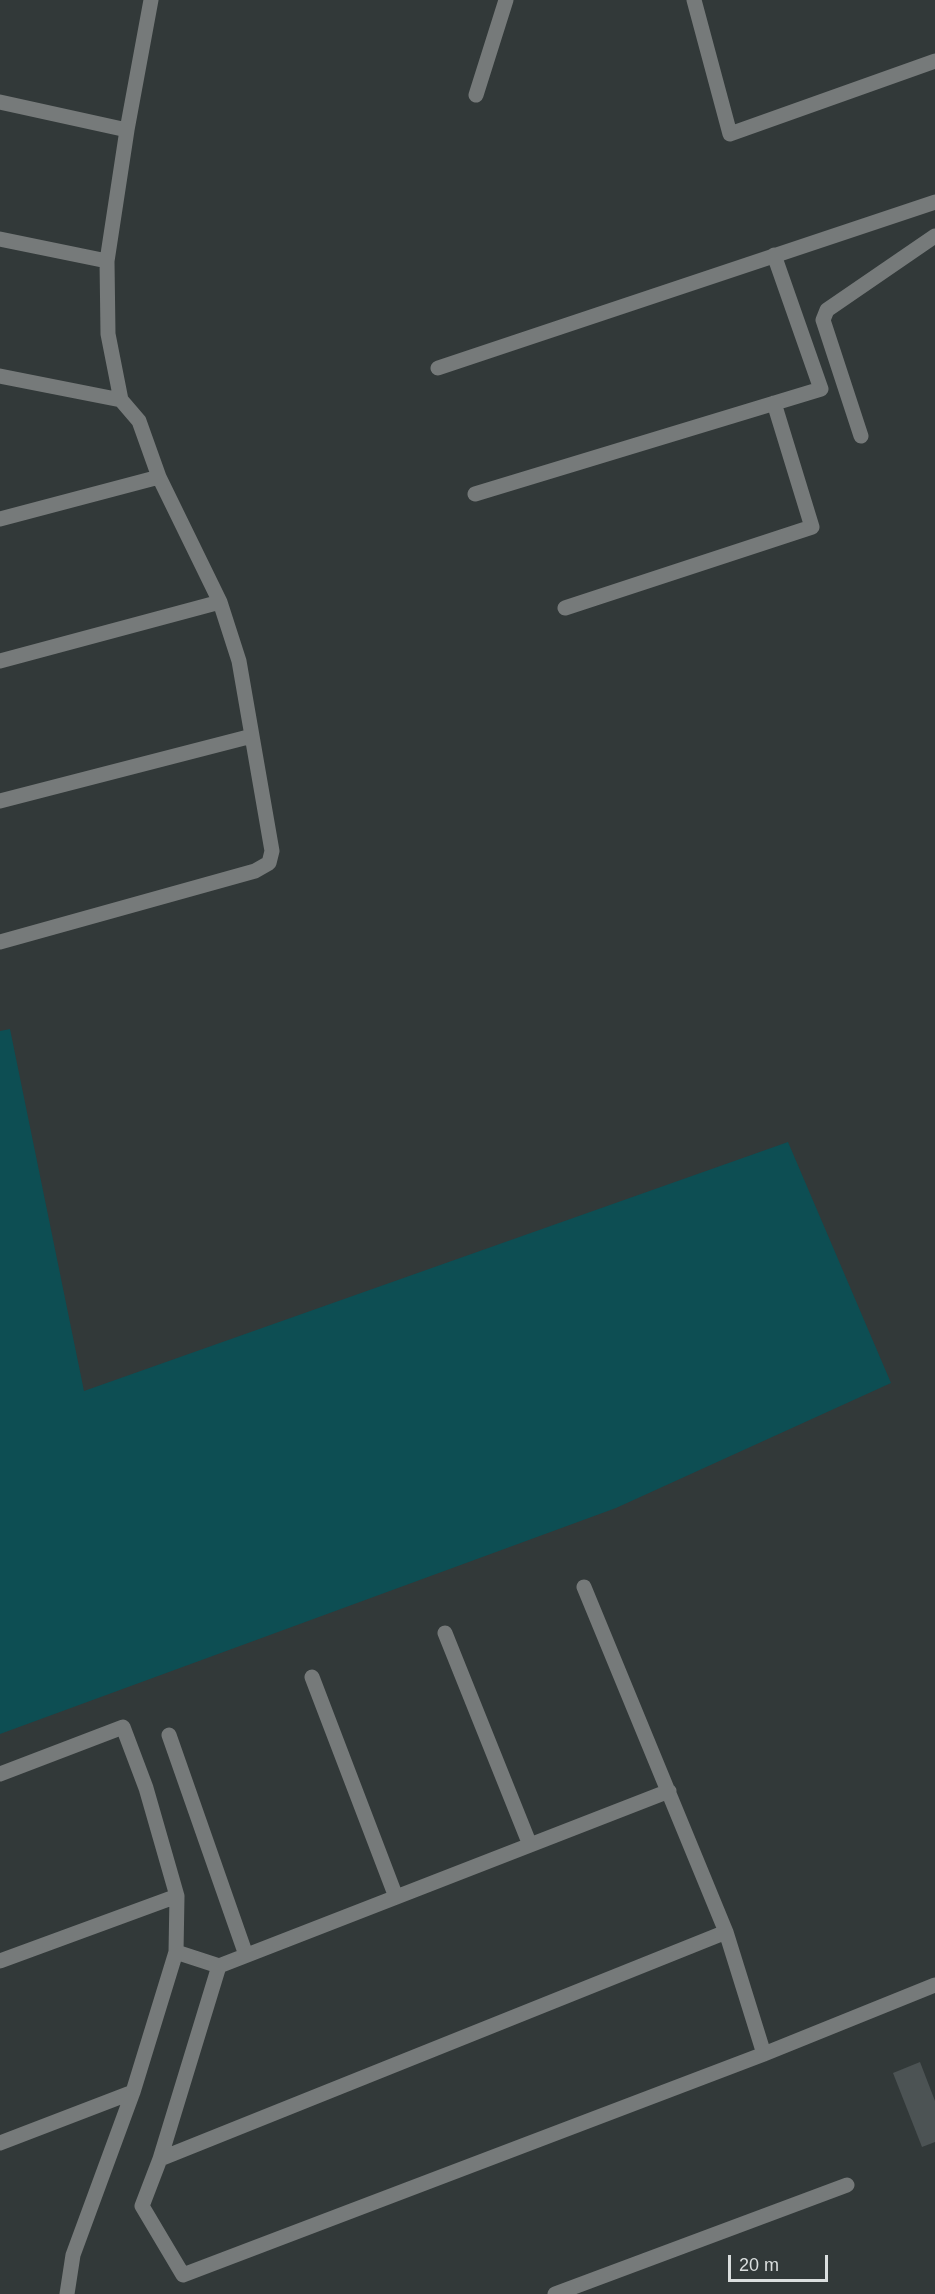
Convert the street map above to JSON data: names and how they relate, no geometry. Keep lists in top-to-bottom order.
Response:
{
  "scale_bar": "20 m"
}
